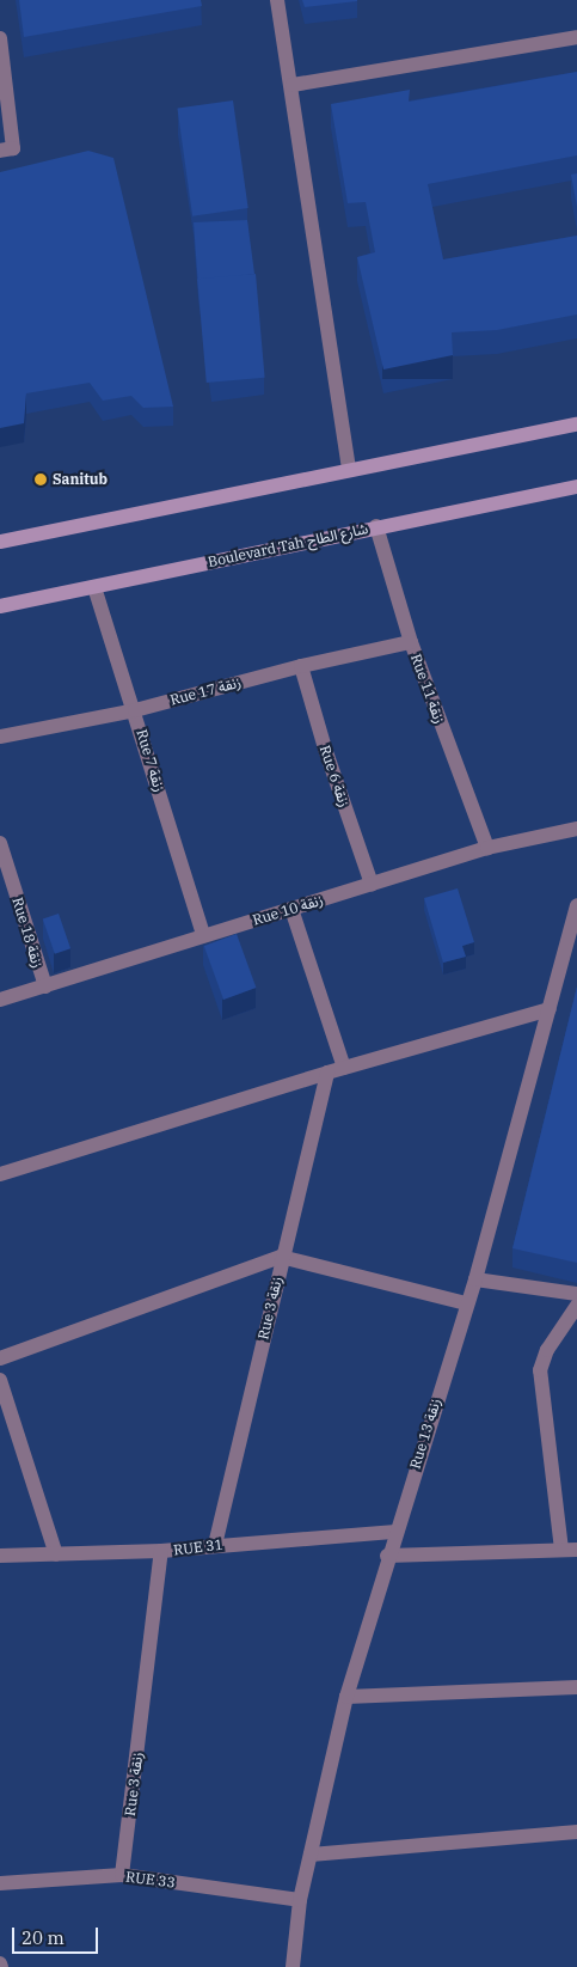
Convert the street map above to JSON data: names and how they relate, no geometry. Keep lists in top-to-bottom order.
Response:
{
  "streets": {
    "street": [
      "Boulevard Tah شارع الطاح",
      "Rue 11 زنقة",
      "Rue 17 زنقة",
      "Rue 7 زنقة",
      "Rue 6 زنقة",
      "Rue 10 زنقة",
      "Rue 18 زنقة",
      "Rue 3 زنقة",
      "Rue 13 زنقة",
      "RUE 31",
      "RUE 33"
    ]
  },
  "crossings": [
    ["Boulevard Tah شارع الطاح", "Rue 11 زنقة"],
    ["Boulevard Tah شارع الطاح", "Rue 7 زنقة"],
    ["Rue 11 زنقة", "Rue 17 زنقة"],
    ["Rue 11 زنقة", "Rue 10 زنقة"],
    ["Rue 17 زنقة", "Rue 7 زنقة"],
    ["Rue 17 زنقة", "Rue 6 زنقة"],
    ["Rue 7 زنقة", "Rue 10 زنقة"],
    ["Rue 6 زنقة", "Rue 10 زنقة"],
    ["Rue 10 زنقة", "Rue 18 زنقة"],
    ["Rue 3 زنقة", "RUE 31"],
    ["Rue 3 زنقة", "RUE 33"],
    ["Rue 13 زنقة", "RUE 31"],
    ["Rue 13 زنقة", "RUE 33"]
  ],
  "places": ["Sanitub"],
  "scale_bar": "20 m"
}
